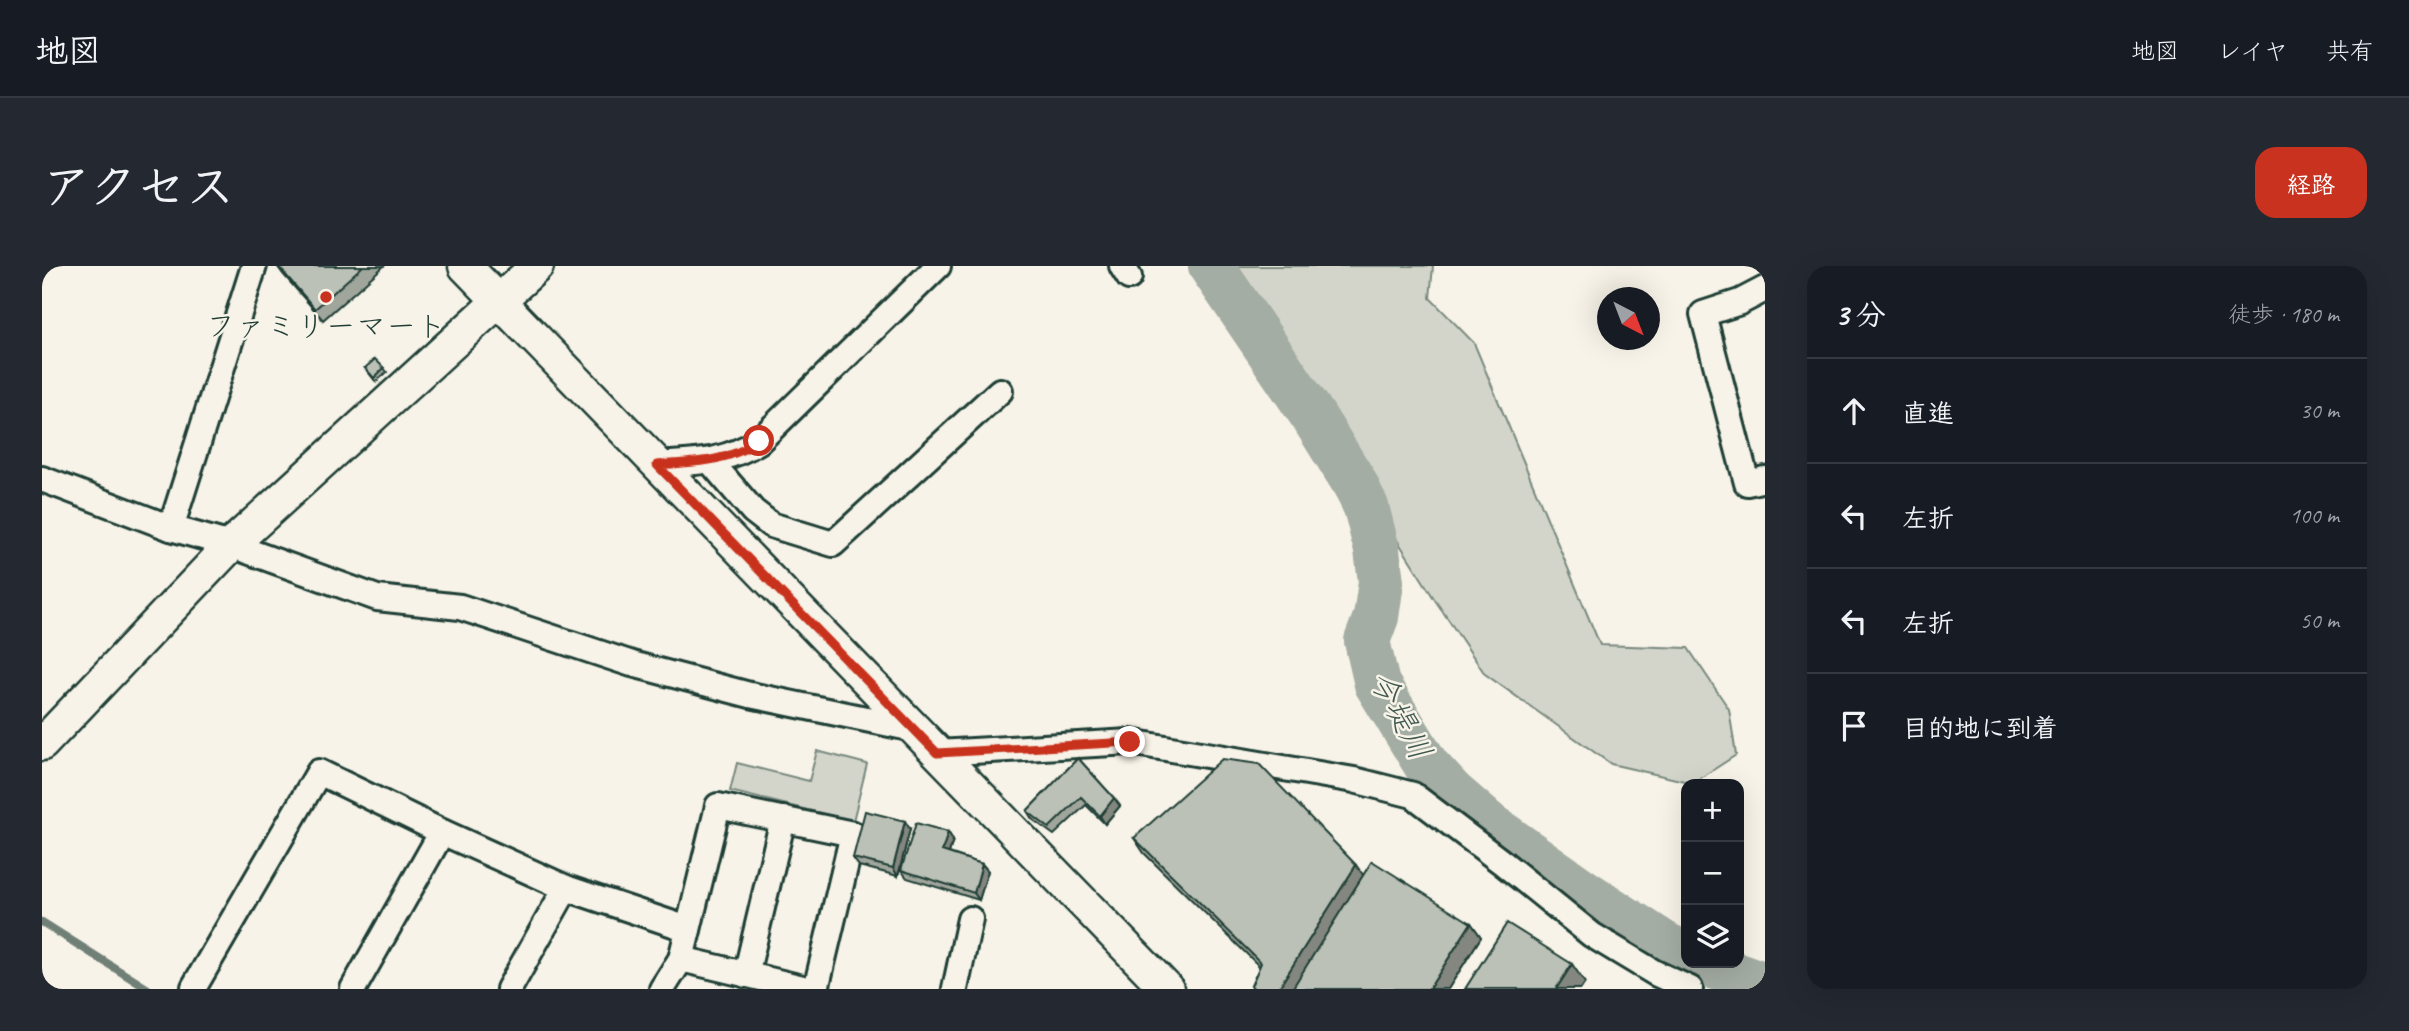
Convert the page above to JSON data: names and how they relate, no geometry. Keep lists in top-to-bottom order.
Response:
{
  "water": ["今堤川"],
  "places": ["ファミリーマート"],
  "north": "bottom right",
  "page": {
    "header": "地図",
    "nav": ["地図", "レイヤ", "共有"],
    "title": "アクセス",
    "buttons": "経路",
    "heading": ["3 分", "徒歩 · 180 m"],
    "list": [
      ["直進", "30 m"],
      ["左折", "100 m"],
      ["左折", "50 m"],
      "目的地に到着"
    ],
    "map_buttons": ["+", "−"]
  }
}
